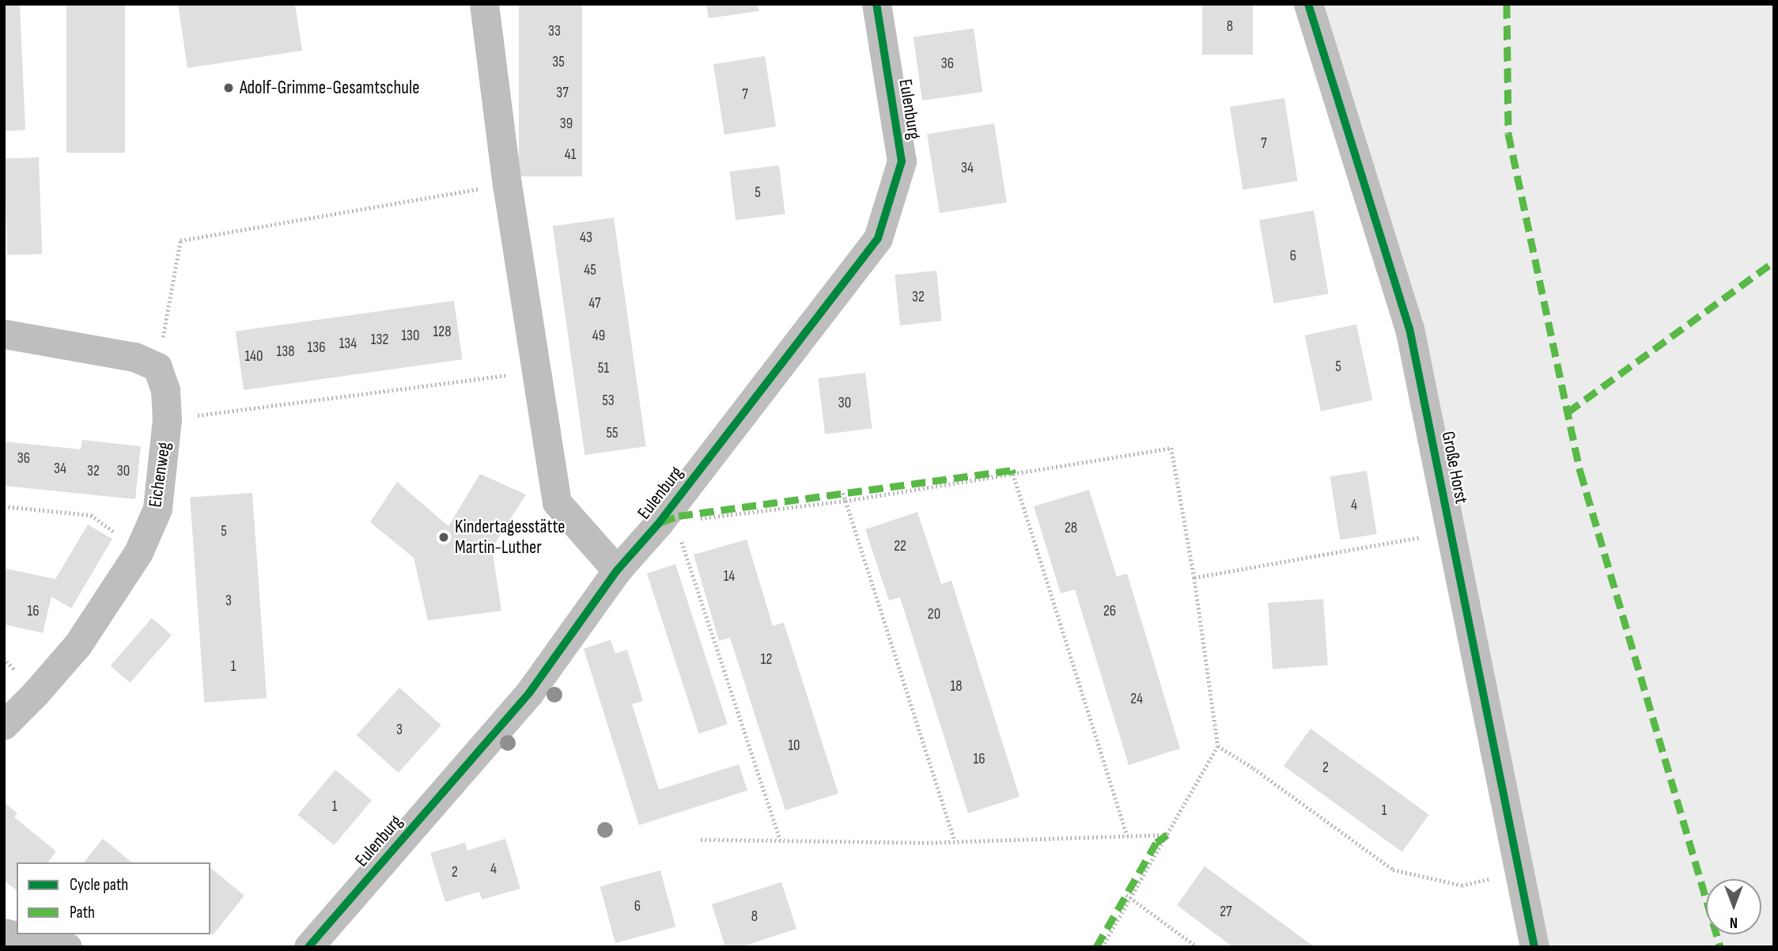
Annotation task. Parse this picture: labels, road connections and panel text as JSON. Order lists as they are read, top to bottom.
{
  "streets": {
    "street": ["Eulenburg", "Große Horst", "Eichenweg"]
  },
  "places": ["Adolf-Grimme-Gesamtschule", "Kindertagesstätte Martin-Luther"],
  "house_numbers": [
    "8",
    "33",
    "35",
    "36",
    "37",
    "7",
    "39",
    "7",
    "41",
    "34",
    "5",
    "43",
    "6",
    "45",
    "32",
    "47",
    "128",
    "130",
    "49",
    "132",
    "134",
    "136",
    "138",
    "140",
    "5",
    "51",
    "53",
    "30",
    "55",
    "36",
    "34",
    "32",
    "30",
    "4",
    "28",
    "5",
    "22",
    "14",
    "3",
    "16",
    "26",
    "20",
    "12",
    "1",
    "18",
    "24",
    "3",
    "10",
    "16",
    "2",
    "1",
    "1",
    "4",
    "2",
    "6",
    "27",
    "8"
  ],
  "legend": ["Cycle path", "Path"],
  "north": "bottom"
}
